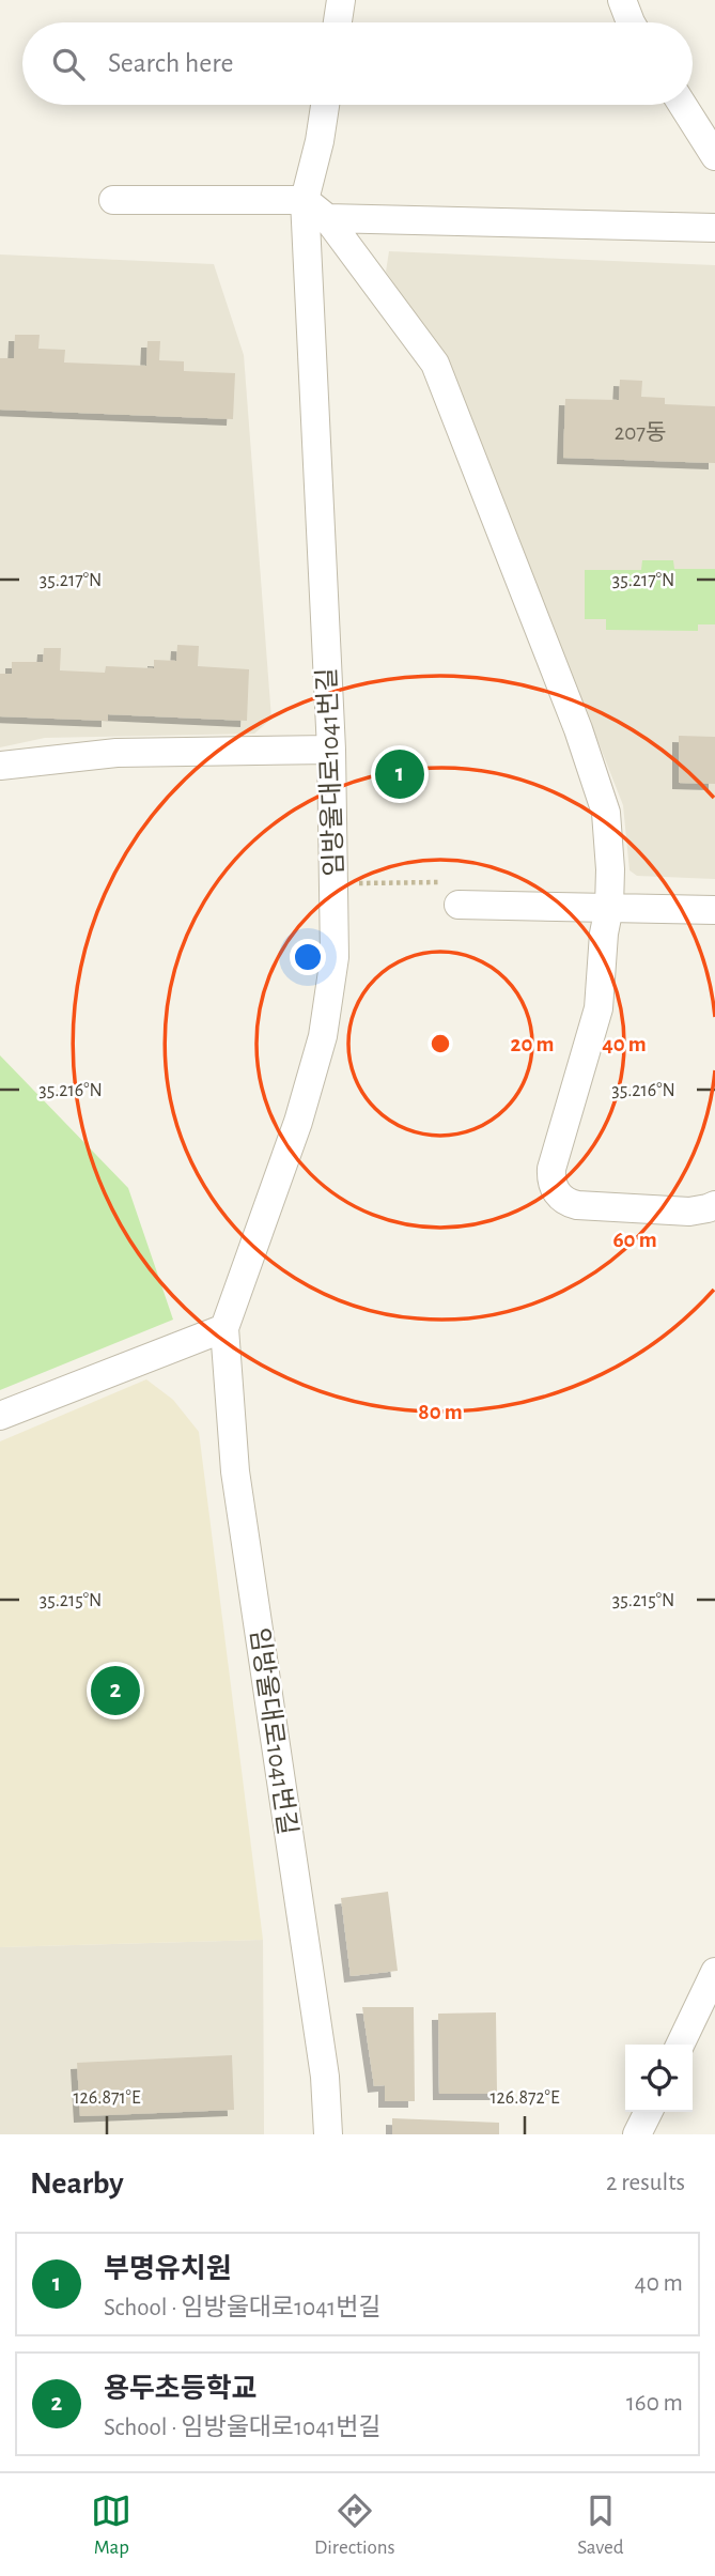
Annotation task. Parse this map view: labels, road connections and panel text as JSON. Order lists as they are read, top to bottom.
{
  "streets": {
    "street": ["임방울대로1041번길"]
  },
  "house_numbers": ["207동"],
  "page": {
    "search": "Search here",
    "pins": ["1", "2"],
    "heading": ["Nearby", "2 results"],
    "list": [
      {
        "mark": "1",
        "name": "부명유치원",
        "note": "School · 임방울대로1041번길",
        "value": "40 m"
      },
      {
        "mark": "2",
        "name": "용두초등학교",
        "note": "School · 임방울대로1041번길",
        "value": "160 m"
      }
    ],
    "nav": ["Map", "Directions", "Saved"]
  },
  "coordinates": [
    "35.217°N",
    "35.216°N",
    "35.215°N",
    "126.871°E",
    "126.872°E"
  ],
  "rings": [
    "20 m",
    "40 m",
    "60 m",
    "80 m"
  ]
}
